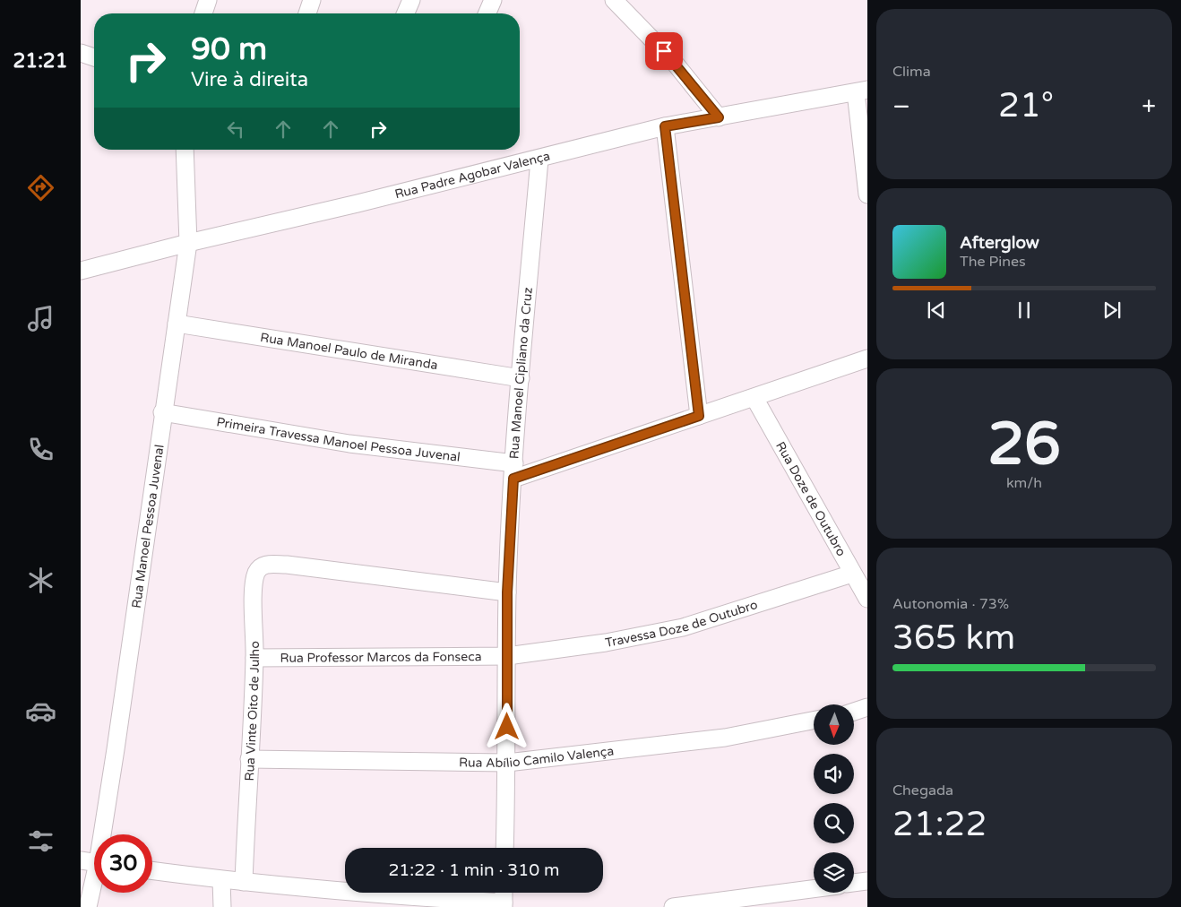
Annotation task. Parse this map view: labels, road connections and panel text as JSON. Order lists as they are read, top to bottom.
{
  "streets": {
    "street": [
      "Rua Padre Agobar Valença",
      "Rua Manoel Paulo de Miranda",
      "Rua Manoel Cipliano da Cruz",
      "Primeira Travessa Manoel Pessoa Juvenal",
      "Rua Doze de Outubro",
      "Rua Manoel Pessoa Juvenal",
      "Travessa Doze de Outubro",
      "Rua Professor Marcos da Fonseca",
      "Rua Vinte Oito de Julho",
      "Rua Abílio Camilo Valença"
    ]
  },
  "crossings": [
    ["Rua Padre Agobar Valença", "Rua Manoel Cipliano da Cruz"],
    ["Rua Padre Agobar Valença", "Rua Manoel Pessoa Juvenal"],
    ["Rua Manoel Paulo de Miranda", "Rua Manoel Cipliano da Cruz"],
    ["Rua Manoel Paulo de Miranda", "Rua Manoel Pessoa Juvenal"],
    ["Rua Manoel Cipliano da Cruz", "Primeira Travessa Manoel Pessoa Juvenal"],
    ["Rua Manoel Cipliano da Cruz", "Travessa Doze de Outubro"],
    ["Rua Manoel Cipliano da Cruz", "Rua Professor Marcos da Fonseca"],
    ["Rua Manoel Cipliano da Cruz", "Rua Vinte Oito de Julho"],
    ["Rua Manoel Cipliano da Cruz", "Rua Abílio Camilo Valença"],
    ["Primeira Travessa Manoel Pessoa Juvenal", "Rua Manoel Pessoa Juvenal"],
    ["Rua Doze de Outubro", "Travessa Doze de Outubro"],
    ["Travessa Doze de Outubro", "Rua Professor Marcos da Fonseca"],
    ["Rua Professor Marcos da Fonseca", "Rua Vinte Oito de Julho"],
    ["Rua Vinte Oito de Julho", "Rua Abílio Camilo Valença"]
  ],
  "north": "bottom",
  "page": {
    "tabs": "21:21",
    "tile": [
      "Clima",
      ["26", "km/h"],
      ["Autonomia · 73%", "365 km"],
      ["Chegada", "21:22"]
    ],
    "turn": ["90 m", "Vire à direita"],
    "heat": ["−", "21°", "+"],
    "song": ["Afterglow", "The Pines"],
    "limit": "30",
    "trip": "21:22 · 1 min · 310 m"
  }
}
